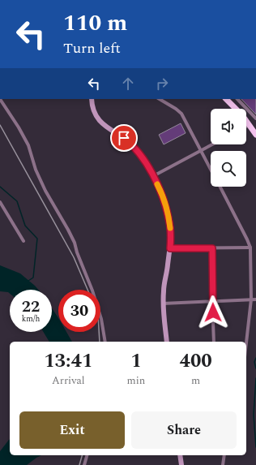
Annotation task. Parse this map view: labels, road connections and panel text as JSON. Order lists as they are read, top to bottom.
{
  "page": {
    "turn": ["110 m", "Turn left"],
    "speed": "22 km/h",
    "limit": "30",
    "eta": [
      "13:41",
      "Arrival",
      "1",
      "min",
      "400",
      "m"
    ],
    "buttons": ["Exit", "Share"]
  }
}
